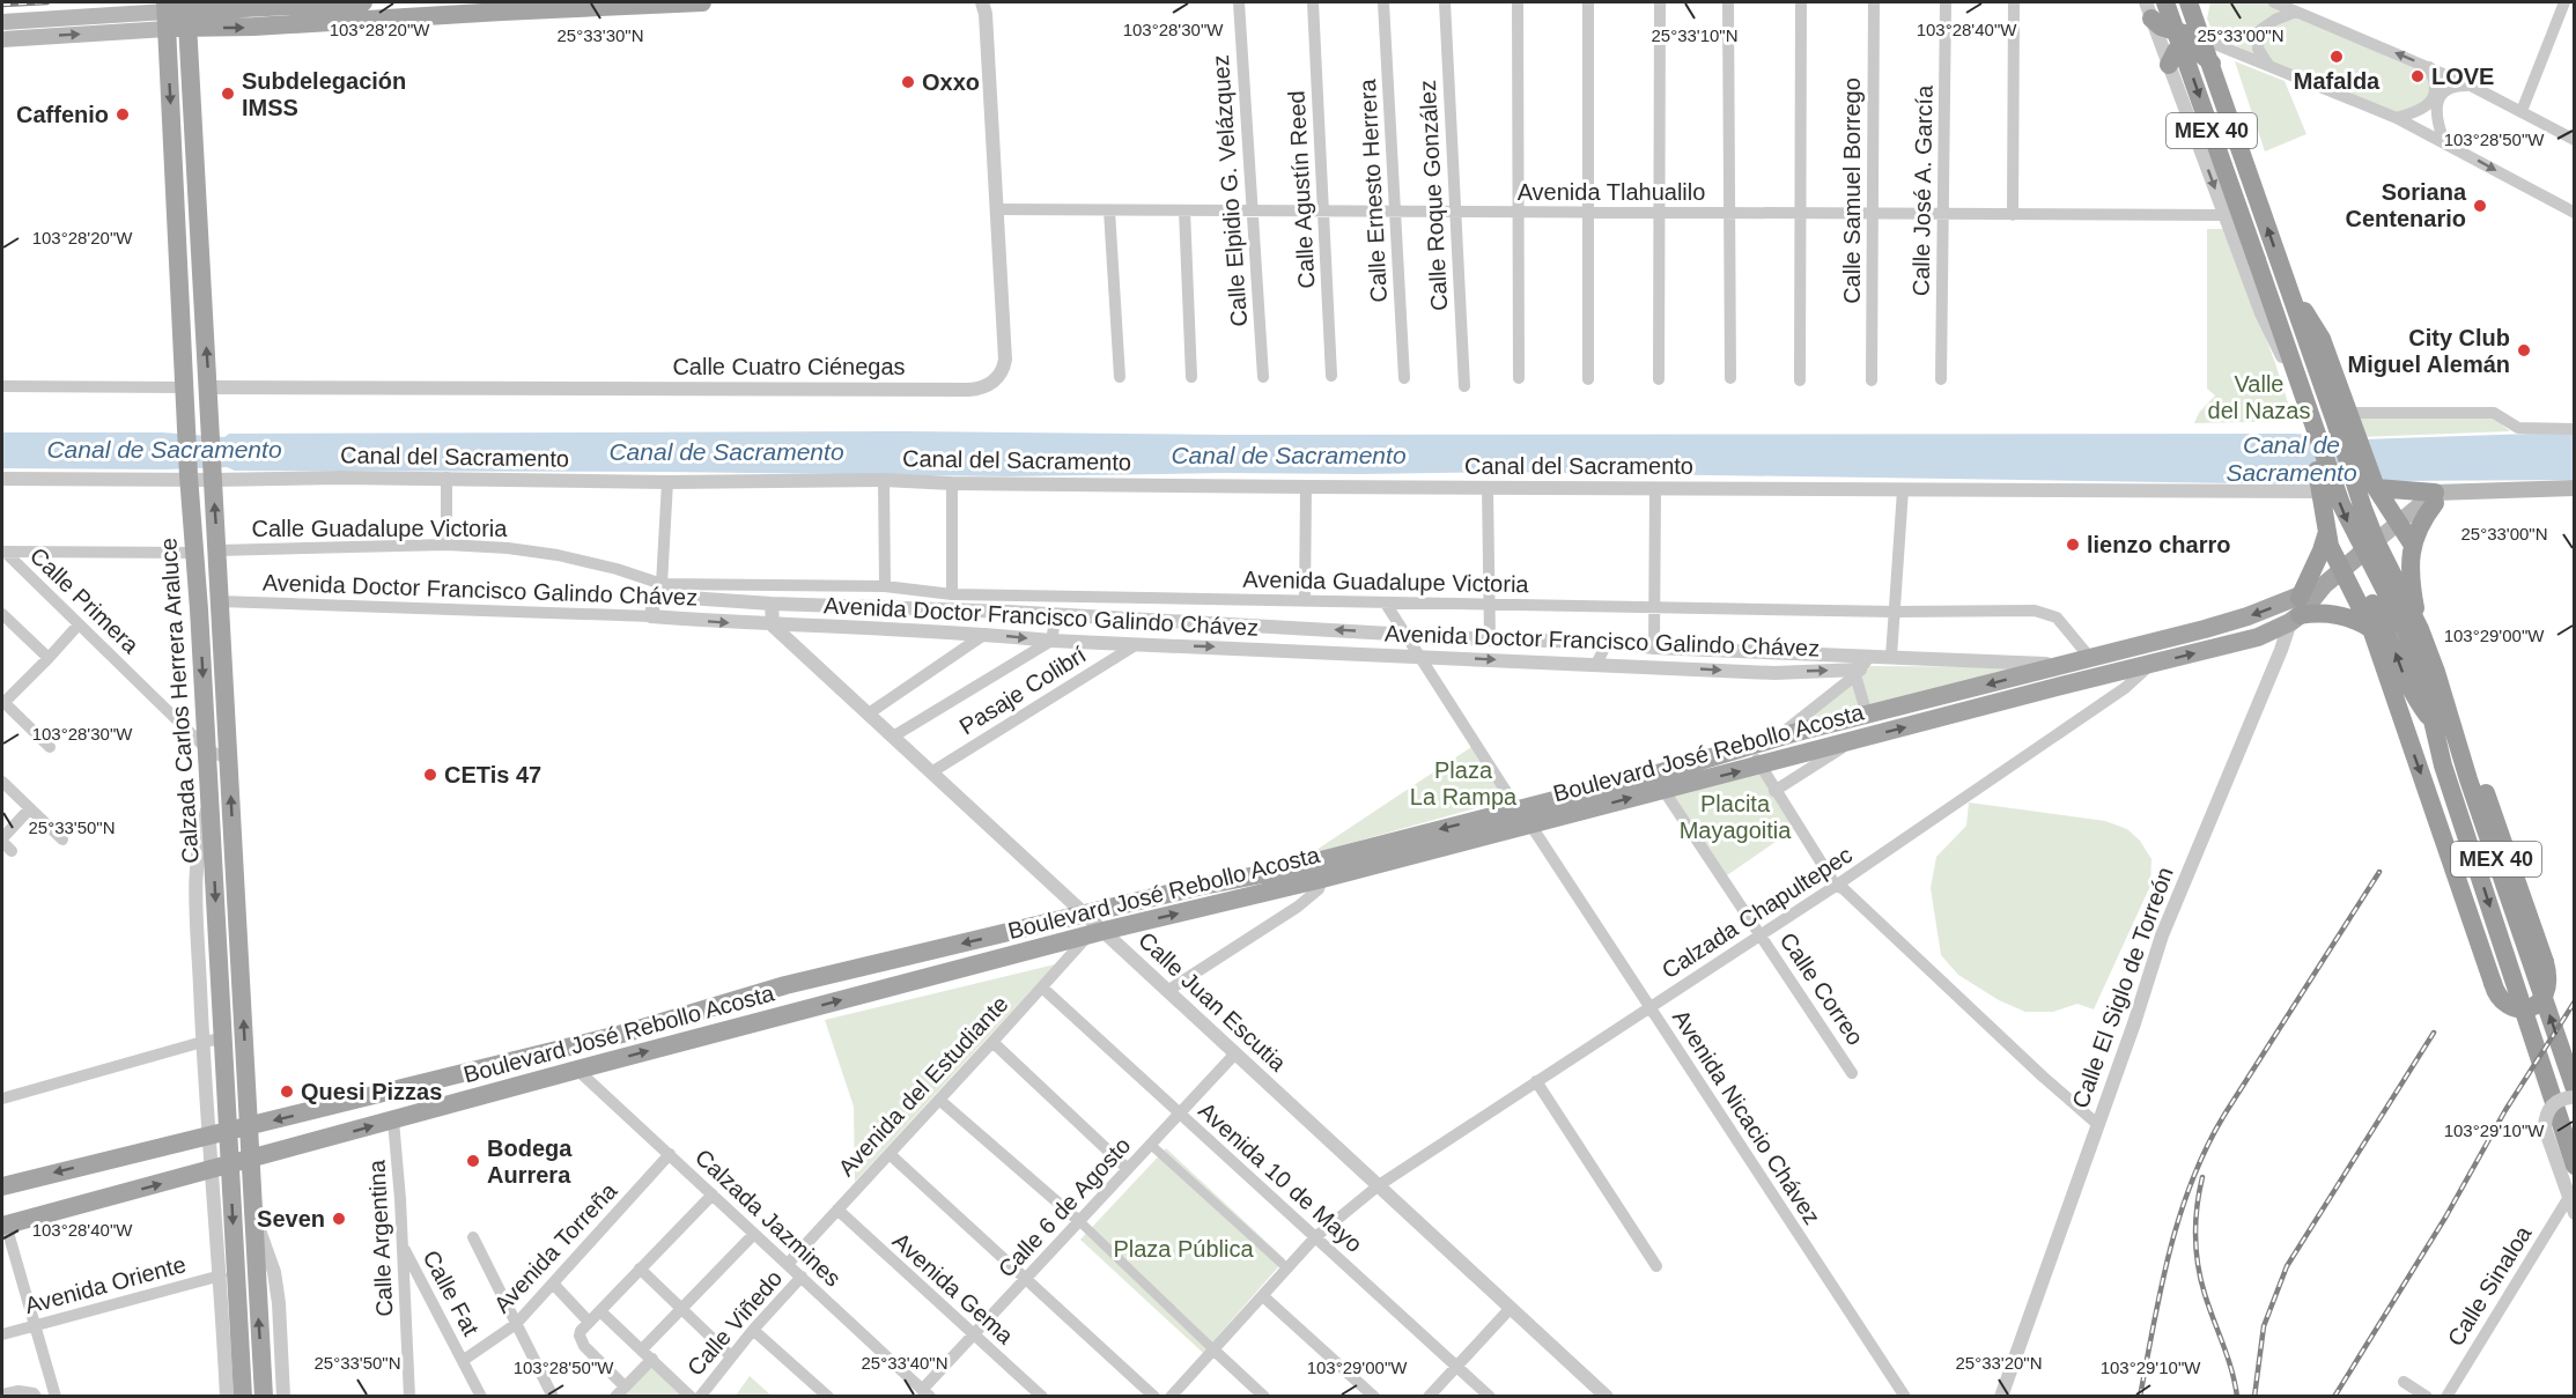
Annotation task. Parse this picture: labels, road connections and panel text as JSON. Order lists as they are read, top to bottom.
{
  "streets": {
    "highway": ["MEX 40"],
    "main road": ["Calzada Carlos Herrera Araluce", "Boulevard José Rebollo Acosta"],
    "street": [
      "Calle Agustín Reed",
      "Calle Elpidio G. Velázquez",
      "Calle Ernesto Herrera",
      "Calle Samuel Borrego",
      "Calle José A. García",
      "Avenida Tlahualilo",
      "Calle Roque González",
      "Calle Cuatro Ciénegas",
      "Canal del Sacramento",
      "Calle Guadalupe Victoria",
      "Avenida Guadalupe Victoria",
      "Avenida Doctor Francisco Galindo Chávez",
      "Calle Primera",
      "Pasaje Colibrí",
      "Calzada Chapultepec",
      "Calle El Siglo de Torreón",
      "Calle Correo",
      "Calle Juan Escutia",
      "Avenida del Estudiante",
      "Avenida Nicacio Chávez",
      "Avenida 10 de Mayo",
      "Calle 6 de Agosto",
      "Calzada Jazmines",
      "Calle Argentina",
      "Avenida Torreña",
      "Avenida Oriente",
      "Calle Sinaloa",
      "Avenida Gema",
      "Calle Fat",
      "Calle Viñedo"
    ]
  },
  "crossings": [
    ["MEX 40", "Canal del Sacramento"],
    ["MEX 40", "Boulevard José Rebollo Acosta"],
    ["Calle Agustín Reed", "Avenida Tlahualilo"],
    ["Calle Elpidio G. Velázquez", "Avenida Tlahualilo"],
    ["Calle Ernesto Herrera", "Avenida Tlahualilo"],
    ["Calle Samuel Borrego", "Avenida Tlahualilo"],
    ["Calle José A. García", "Avenida Tlahualilo"],
    ["Avenida Tlahualilo", "Calle Roque González"],
    ["Avenida Tlahualilo", "Calle Cuatro Ciénegas"],
    ["Calle Cuatro Ciénegas", "Calzada Carlos Herrera Araluce"],
    ["Canal del Sacramento", "Calzada Carlos Herrera Araluce"],
    ["Calle Guadalupe Victoria", "Avenida Guadalupe Victoria"],
    ["Calle Guadalupe Victoria", "Avenida Doctor Francisco Galindo Chávez"],
    ["Calle Guadalupe Victoria", "Calzada Carlos Herrera Araluce"],
    ["Avenida Guadalupe Victoria", "Avenida Doctor Francisco Galindo Chávez"],
    ["Avenida Guadalupe Victoria", "Boulevard José Rebollo Acosta"],
    ["Avenida Doctor Francisco Galindo Chávez", "Pasaje Colibrí"],
    ["Avenida Doctor Francisco Galindo Chávez", "Calzada Carlos Herrera Araluce"],
    ["Avenida Doctor Francisco Galindo Chávez", "Boulevard José Rebollo Acosta"],
    ["Avenida Doctor Francisco Galindo Chávez", "Calle Juan Escutia"],
    ["Calle Primera", "Calzada Carlos Herrera Araluce"],
    ["Pasaje Colibrí", "Calle Juan Escutia"],
    ["Calzada Carlos Herrera Araluce", "Boulevard José Rebollo Acosta"],
    ["Boulevard José Rebollo Acosta", "Calzada Chapultepec"],
    ["Boulevard José Rebollo Acosta", "Calle El Siglo de Torreón"],
    ["Boulevard José Rebollo Acosta", "Calle Correo"],
    ["Boulevard José Rebollo Acosta", "Calle Juan Escutia"],
    ["Boulevard José Rebollo Acosta", "Avenida del Estudiante"],
    ["Boulevard José Rebollo Acosta", "Avenida Nicacio Chávez"],
    ["Boulevard José Rebollo Acosta", "Calzada Jazmines"],
    ["Boulevard José Rebollo Acosta", "Calle Argentina"],
    ["Calzada Chapultepec", "Calle Correo"],
    ["Calzada Chapultepec", "Calle Juan Escutia"],
    ["Calzada Chapultepec", "Avenida Nicacio Chávez"],
    ["Calzada Chapultepec", "Avenida 10 de Mayo"],
    ["Calle Juan Escutia", "Avenida del Estudiante"],
    ["Calle Juan Escutia", "Calle 6 de Agosto"],
    ["Avenida del Estudiante", "Avenida 10 de Mayo"],
    ["Avenida del Estudiante", "Calzada Jazmines"],
    ["Avenida del Estudiante", "Avenida Gema"],
    ["Avenida 10 de Mayo", "Calle 6 de Agosto"],
    ["Calle 6 de Agosto", "Calzada Jazmines"],
    ["Calle 6 de Agosto", "Avenida Gema"],
    ["Calzada Jazmines", "Avenida Torreña"],
    ["Calzada Jazmines", "Calle Viñedo"],
    ["Calle Argentina", "Calle Fat"],
    ["Avenida Torreña", "Calle Fat"]
  ],
  "water": ["Canal de Sacramento"],
  "parks": [
    "Valle del Nazas",
    "Plaza La Rampa",
    "Placita Mayagoitia",
    "Plaza Pública"
  ],
  "places": [
    "Mafalda",
    "LOVE",
    "Oxxo",
    "Subdelegación IMSS",
    "Caffenio",
    "Soriana Centenario",
    "City Club Miguel Alemán",
    "lienzo charro",
    "CETis 47",
    "Quesi Pizzas",
    "Bodega Aurrera",
    "Seven"
  ],
  "coordinates": [
    "103°28'20\"W",
    "103°28'30\"W",
    "103°28'40\"W",
    "25°33'30\"N",
    "25°33'10\"N",
    "25°33'00\"N",
    "103°28'50\"W",
    "103°29'00\"W",
    "25°33'50\"N",
    "103°29'10\"W",
    "25°33'40\"N",
    "25°33'20\"N"
  ]
}
